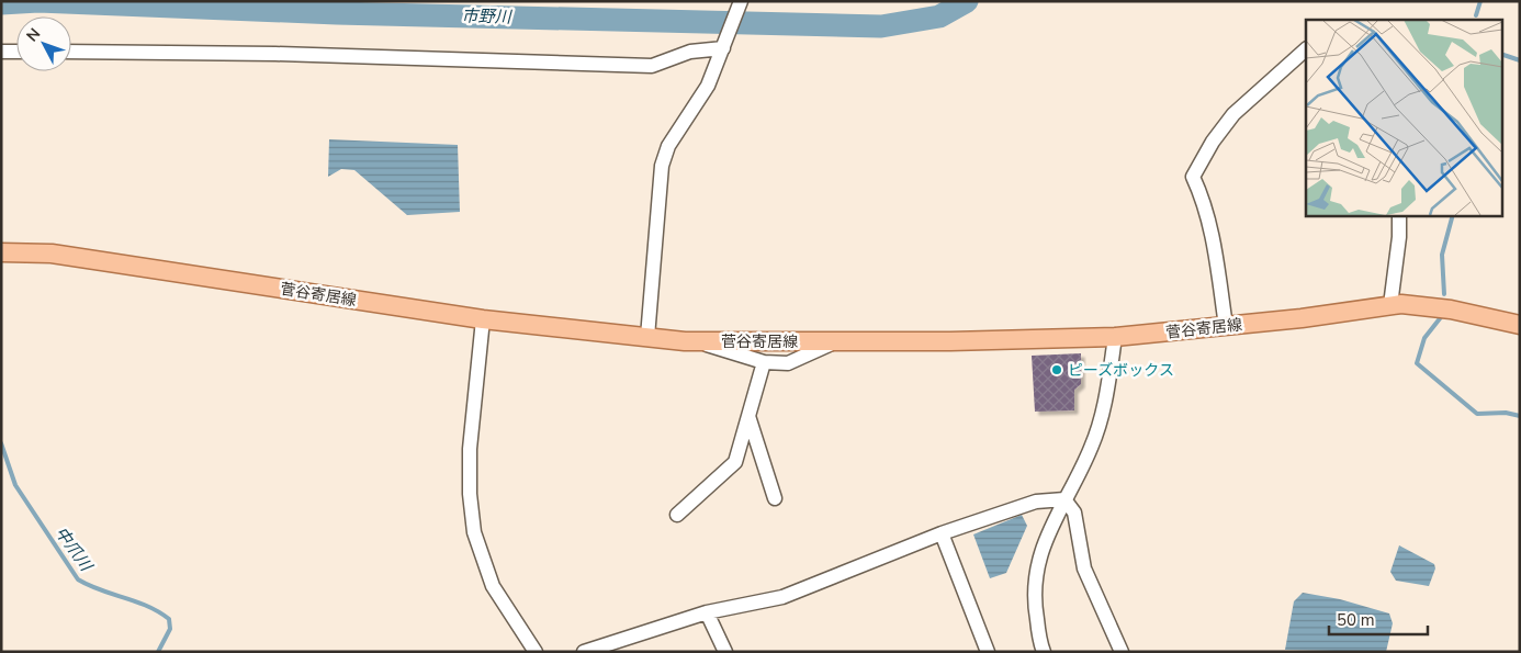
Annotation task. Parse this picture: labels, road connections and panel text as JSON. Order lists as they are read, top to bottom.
{
  "streets": {
    "main road": ["菅谷寄居線"]
  },
  "water": ["市野川", "中爪川"],
  "places": ["ピーズボックス"],
  "scale_bar": "50 m",
  "north": "top left"
}
